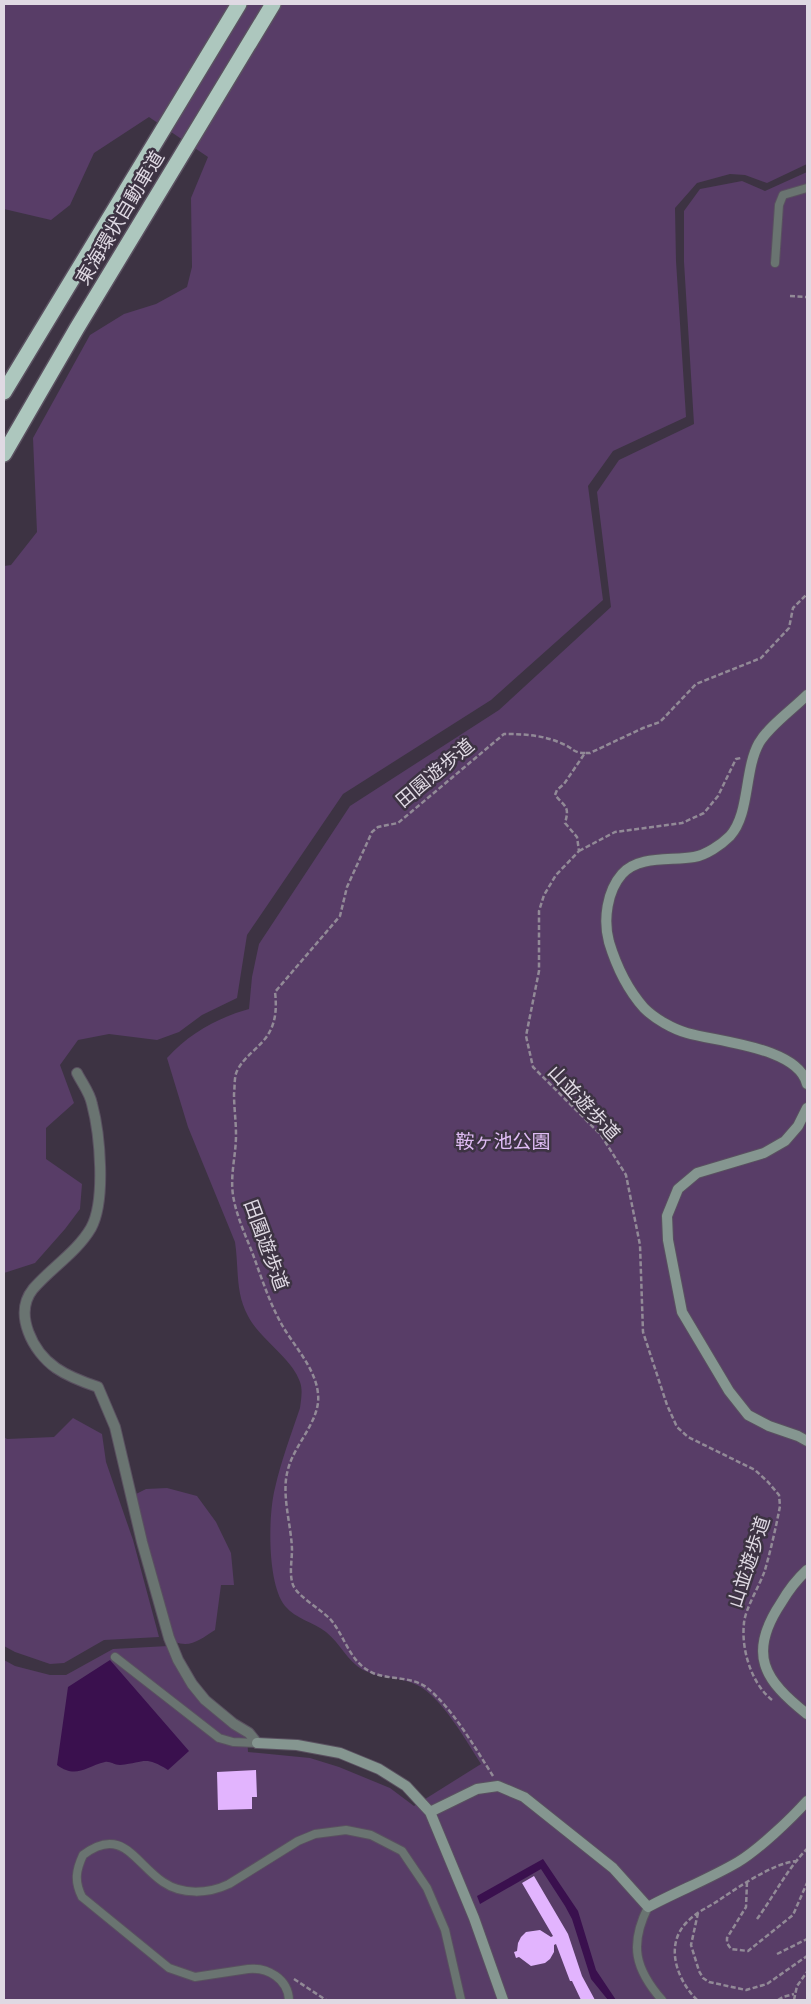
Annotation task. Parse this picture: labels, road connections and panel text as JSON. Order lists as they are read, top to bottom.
{
  "streets": {
    "highway": ["東海環状自動車道"],
    "path": ["田園遊歩道", "山並遊歩道"]
  },
  "parks": ["鞍ヶ池公園"]
}
